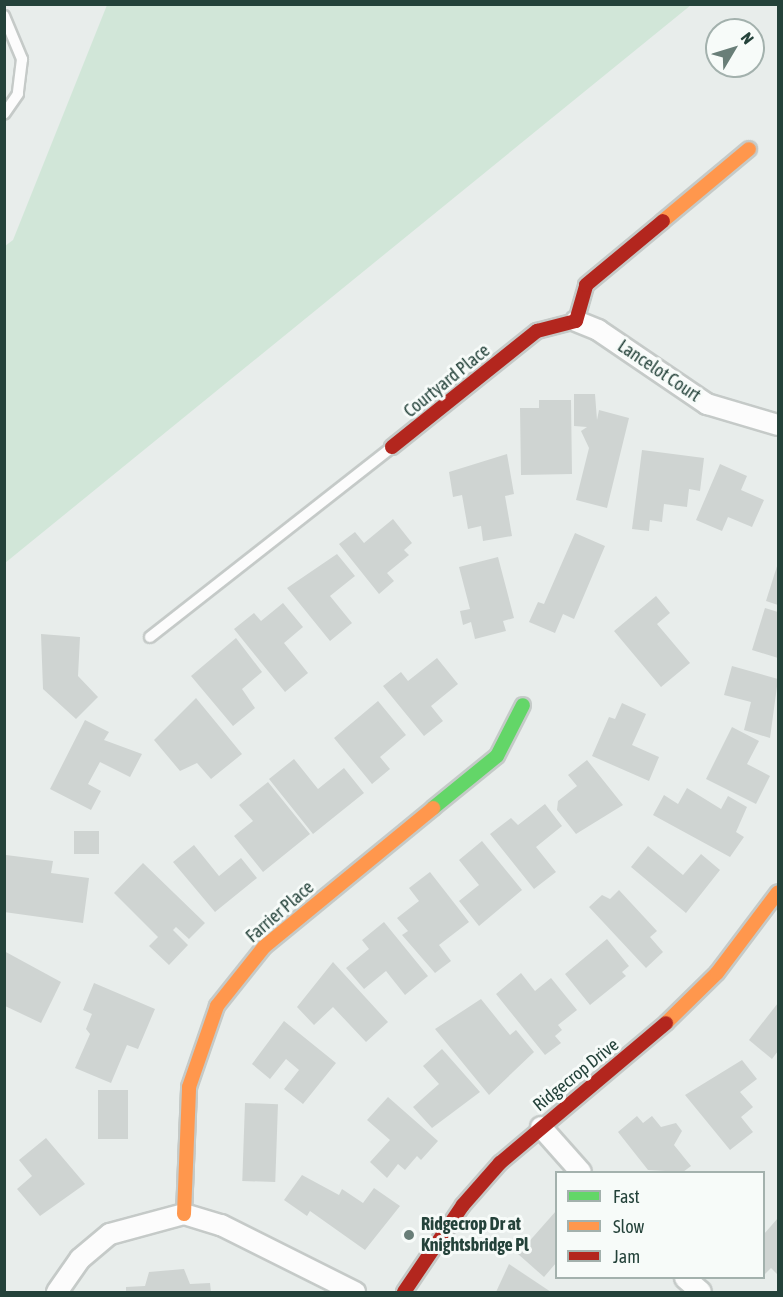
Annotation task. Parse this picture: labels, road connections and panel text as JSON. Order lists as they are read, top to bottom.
{
  "streets": {
    "street": [
      "Lancelot Court",
      "Courtyard Place",
      "Farrier Place",
      "Ridgecrop Drive"
    ]
  },
  "crossings": [
    ["Lancelot Court", "Courtyard Place"]
  ],
  "places": ["Ridgecrop Dr at Knightsbridge Pl"],
  "legend": ["Fast", "Slow", "Jam"],
  "north": "top right"
}
